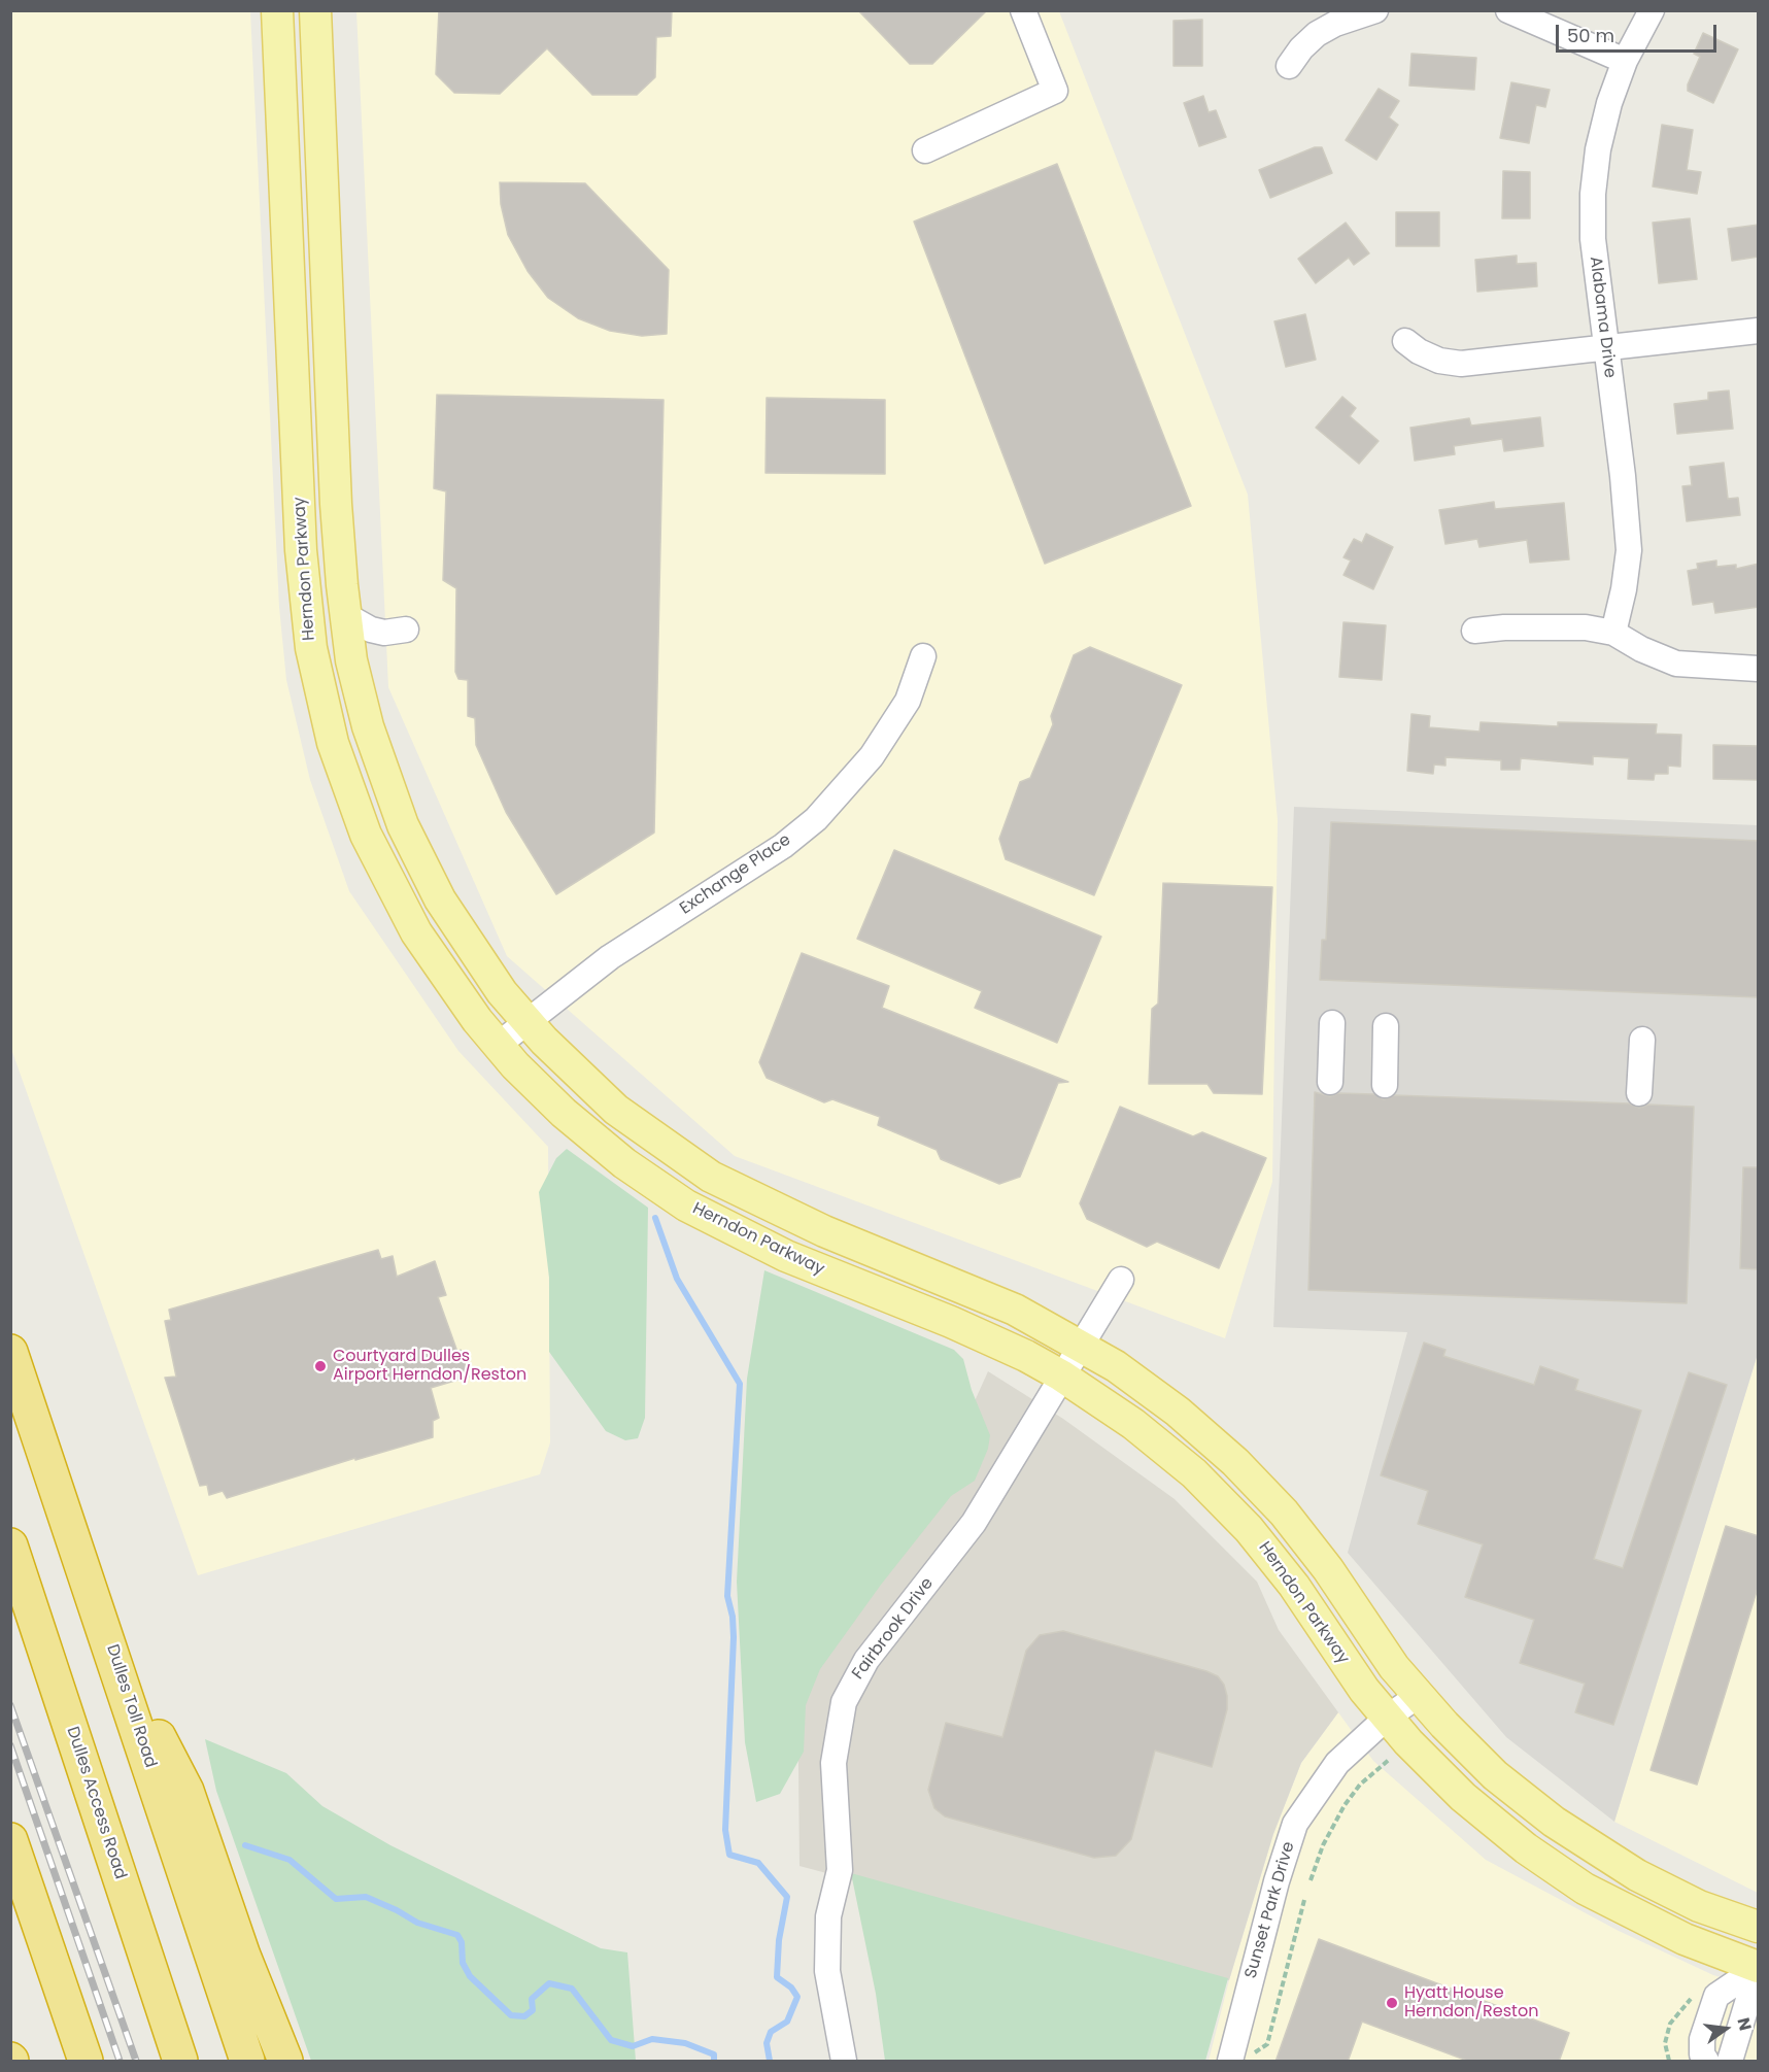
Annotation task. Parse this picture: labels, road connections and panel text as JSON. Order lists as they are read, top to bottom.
{
  "streets": {
    "highway": ["Dulles Toll Road", "Dulles Access Road"],
    "main road": ["Herndon Parkway"],
    "street": [
      "Alabama Drive",
      "Exchange Place",
      "Fairbrook Drive",
      "Sunset Park Drive"
    ]
  },
  "crossings": [
    ["Herndon Parkway", "Exchange Place"],
    ["Herndon Parkway", "Fairbrook Drive"],
    ["Herndon Parkway", "Sunset Park Drive"]
  ],
  "places": ["Courtyard Dulles Airport Herndon/Reston", "Hyatt House Herndon/Reston"],
  "scale_bar": "50 m",
  "north": "right"
}
